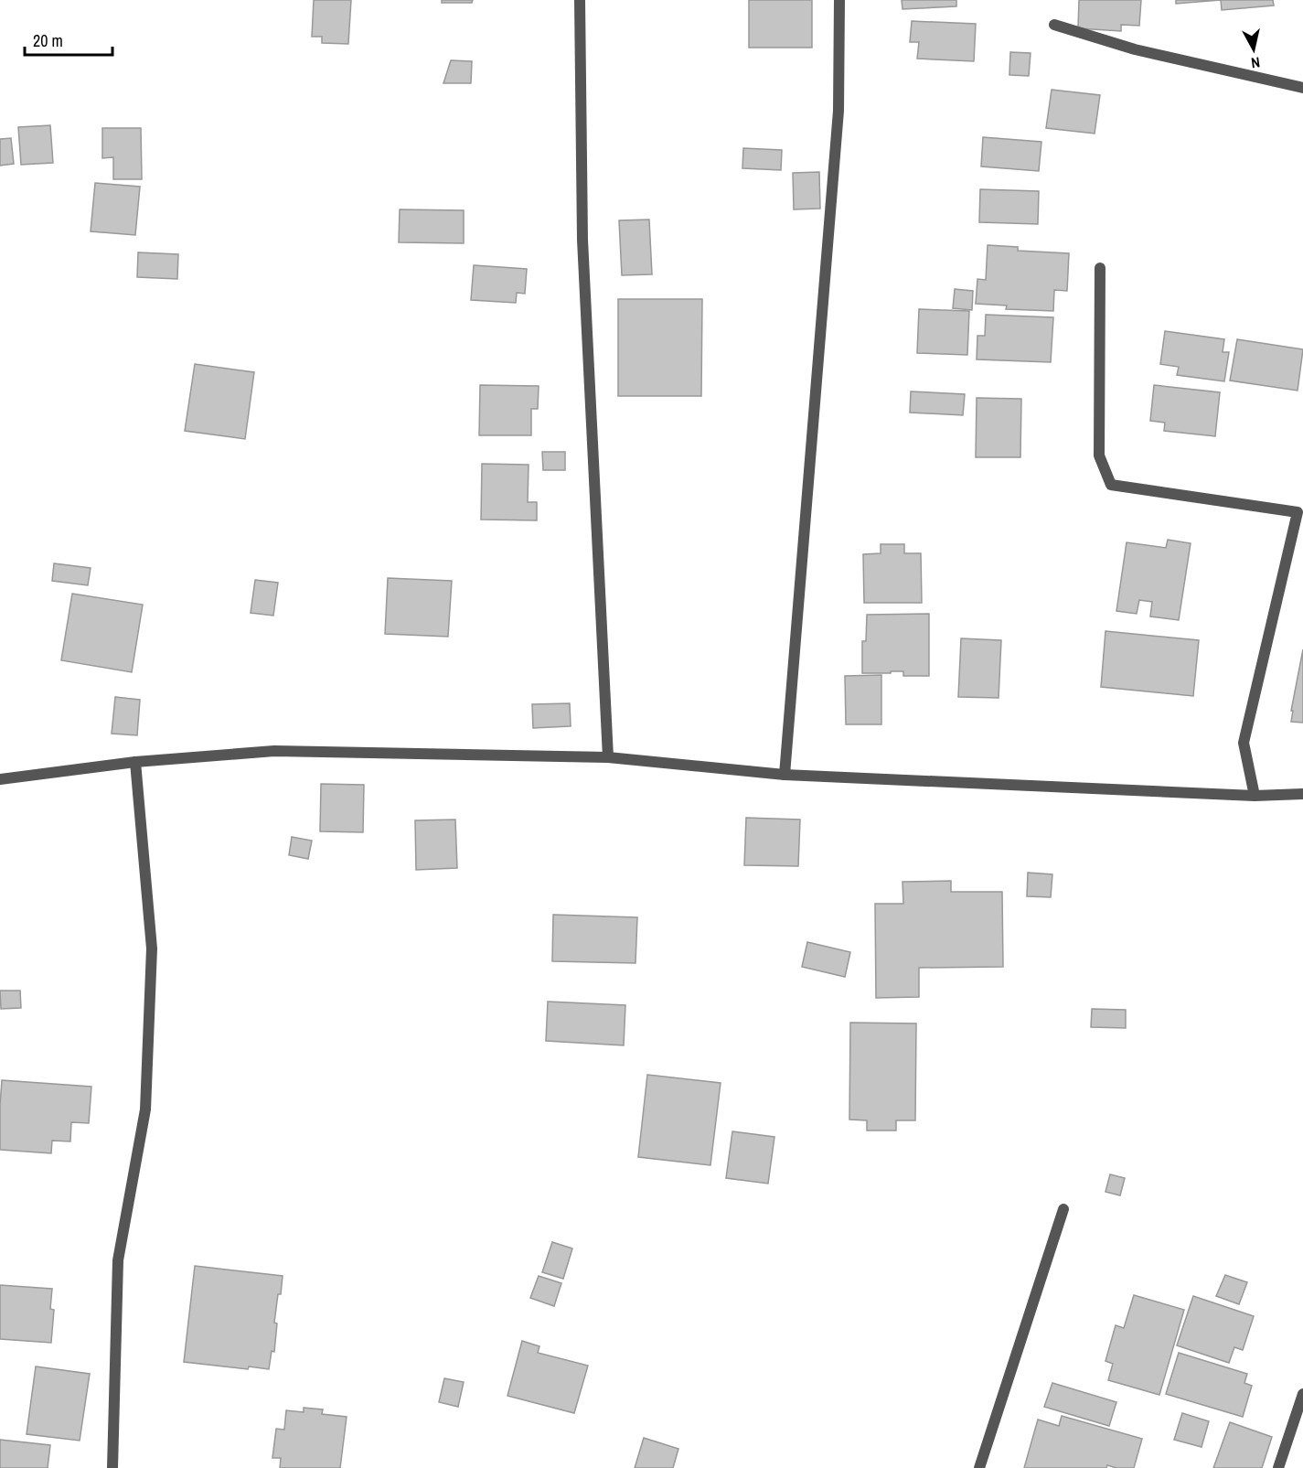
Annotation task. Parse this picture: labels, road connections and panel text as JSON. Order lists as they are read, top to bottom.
{
  "scale_bar": "20 m",
  "north": "bottom"
}
